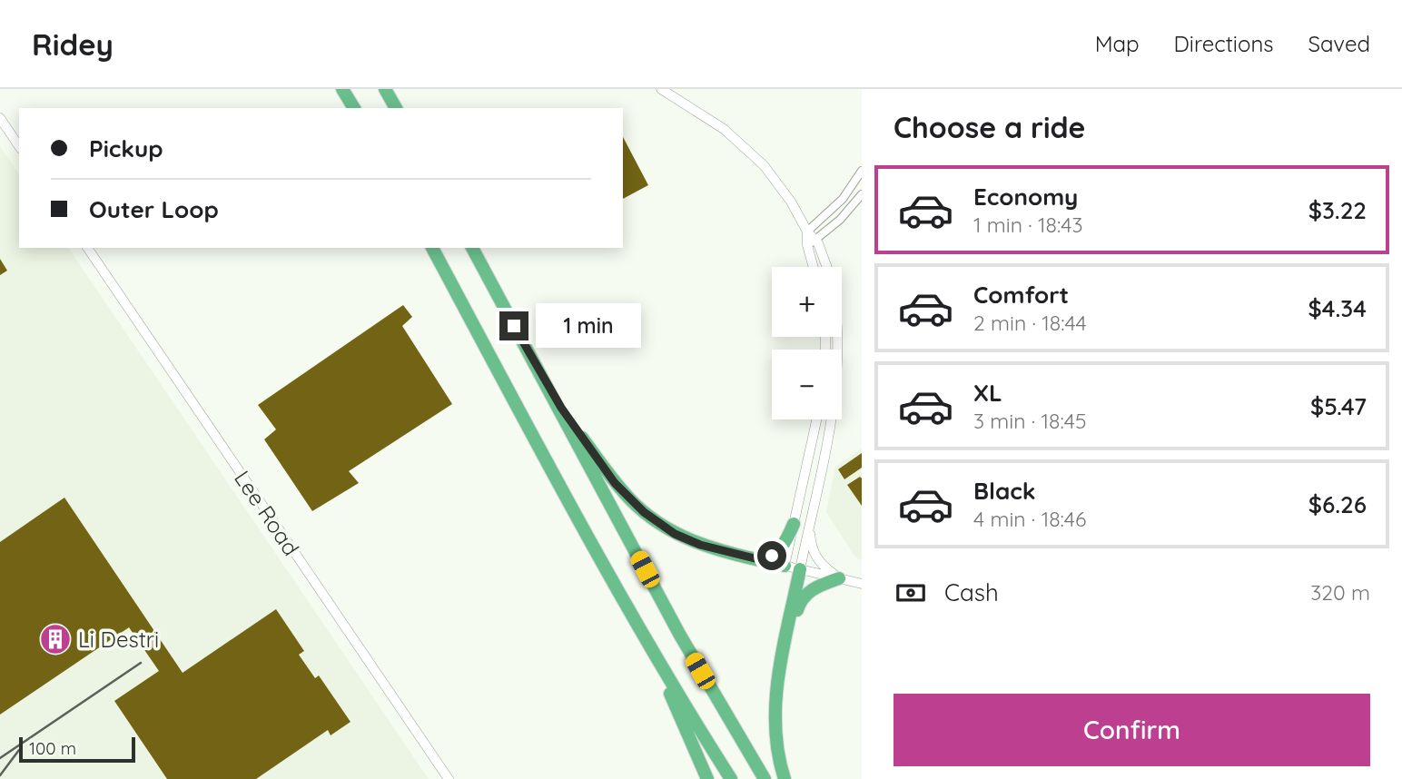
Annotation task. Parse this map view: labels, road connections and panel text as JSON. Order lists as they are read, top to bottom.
{
  "streets": {
    "street": ["Lee Road"]
  },
  "places": {
    "building": ["Li Destri"]
  },
  "scale_bar": "100 m",
  "page": {
    "header": "Ridey",
    "nav": ["Map", "Directions", "Saved"],
    "heading": "Choose a ride",
    "banner": ["Pickup", "Outer Loop"],
    "list": [
      {
        "name": "Economy",
        "note": "1 min · 18:43",
        "value": "$3.22"
      },
      {
        "name": "Comfort",
        "note": "2 min · 18:44",
        "value": "$4.34"
      },
      {
        "name": "XL",
        "note": "3 min · 18:45",
        "value": "$5.47"
      },
      {
        "name": "Black",
        "note": "4 min · 18:46",
        "value": "$6.26"
      }
    ],
    "map_buttons": ["+", "−"],
    "bubble": "1 min",
    "pay": ["Cash", "320 m"],
    "buttons": "Confirm",
    "scale": "100 m"
  }
}
